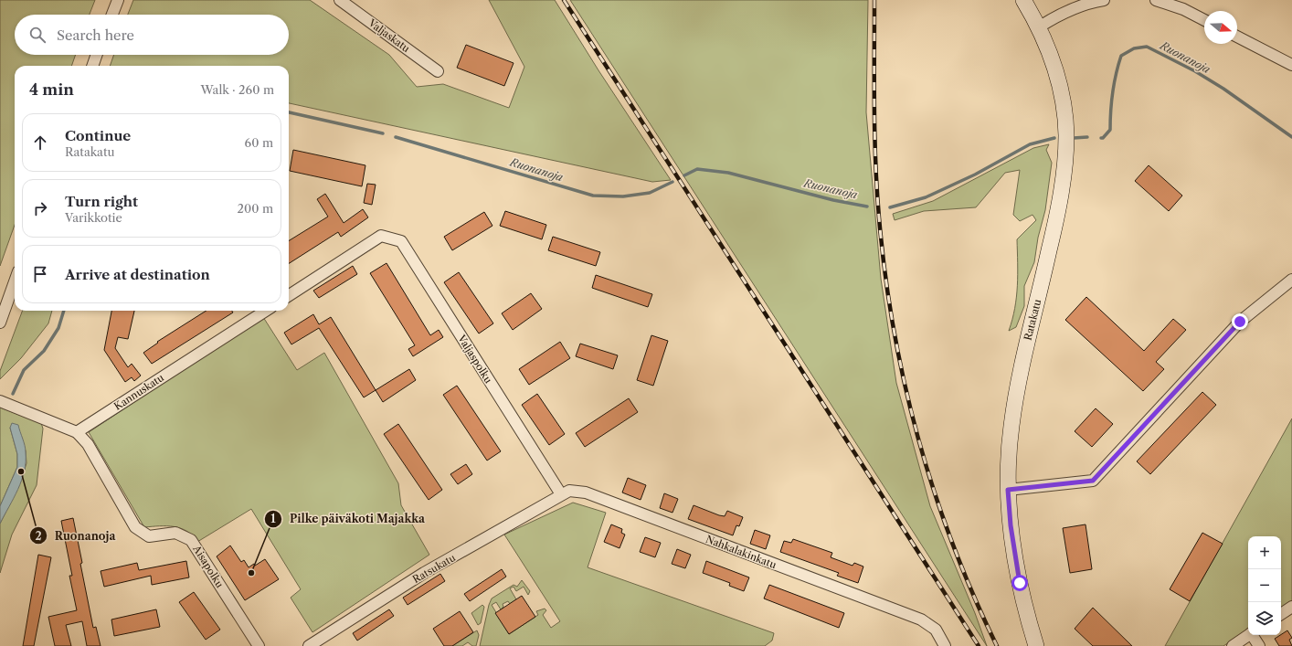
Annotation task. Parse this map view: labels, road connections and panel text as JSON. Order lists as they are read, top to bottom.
{
  "streets": {
    "main road": ["Ratakatu"],
    "street": [
      "Valjaskatu",
      "Valjaspolku",
      "Kannuskatu",
      "Nahkalakinkatu",
      "Aisapolku",
      "Ratsukatu"
    ]
  },
  "crossings": [
    ["Valjaspolku", "Nahkalakinkatu"],
    ["Valjaspolku", "Ratsukatu"],
    ["Kannuskatu", "Aisapolku"],
    ["Nahkalakinkatu", "Ratsukatu"]
  ],
  "water": ["Ruonanoja"],
  "places": ["Ruonanoja", "Pilke päiväkoti Majakka"],
  "north": "right",
  "page": {
    "search": "Search here",
    "heading": ["4 min", "Walk · 260 m"],
    "list": [
      ["Continue", "Ratakatu", "60 m"],
      ["Turn right", "Varikkotie", "200 m"],
      "Arrive at destination"
    ],
    "map_buttons": ["+", "−"]
  }
}
